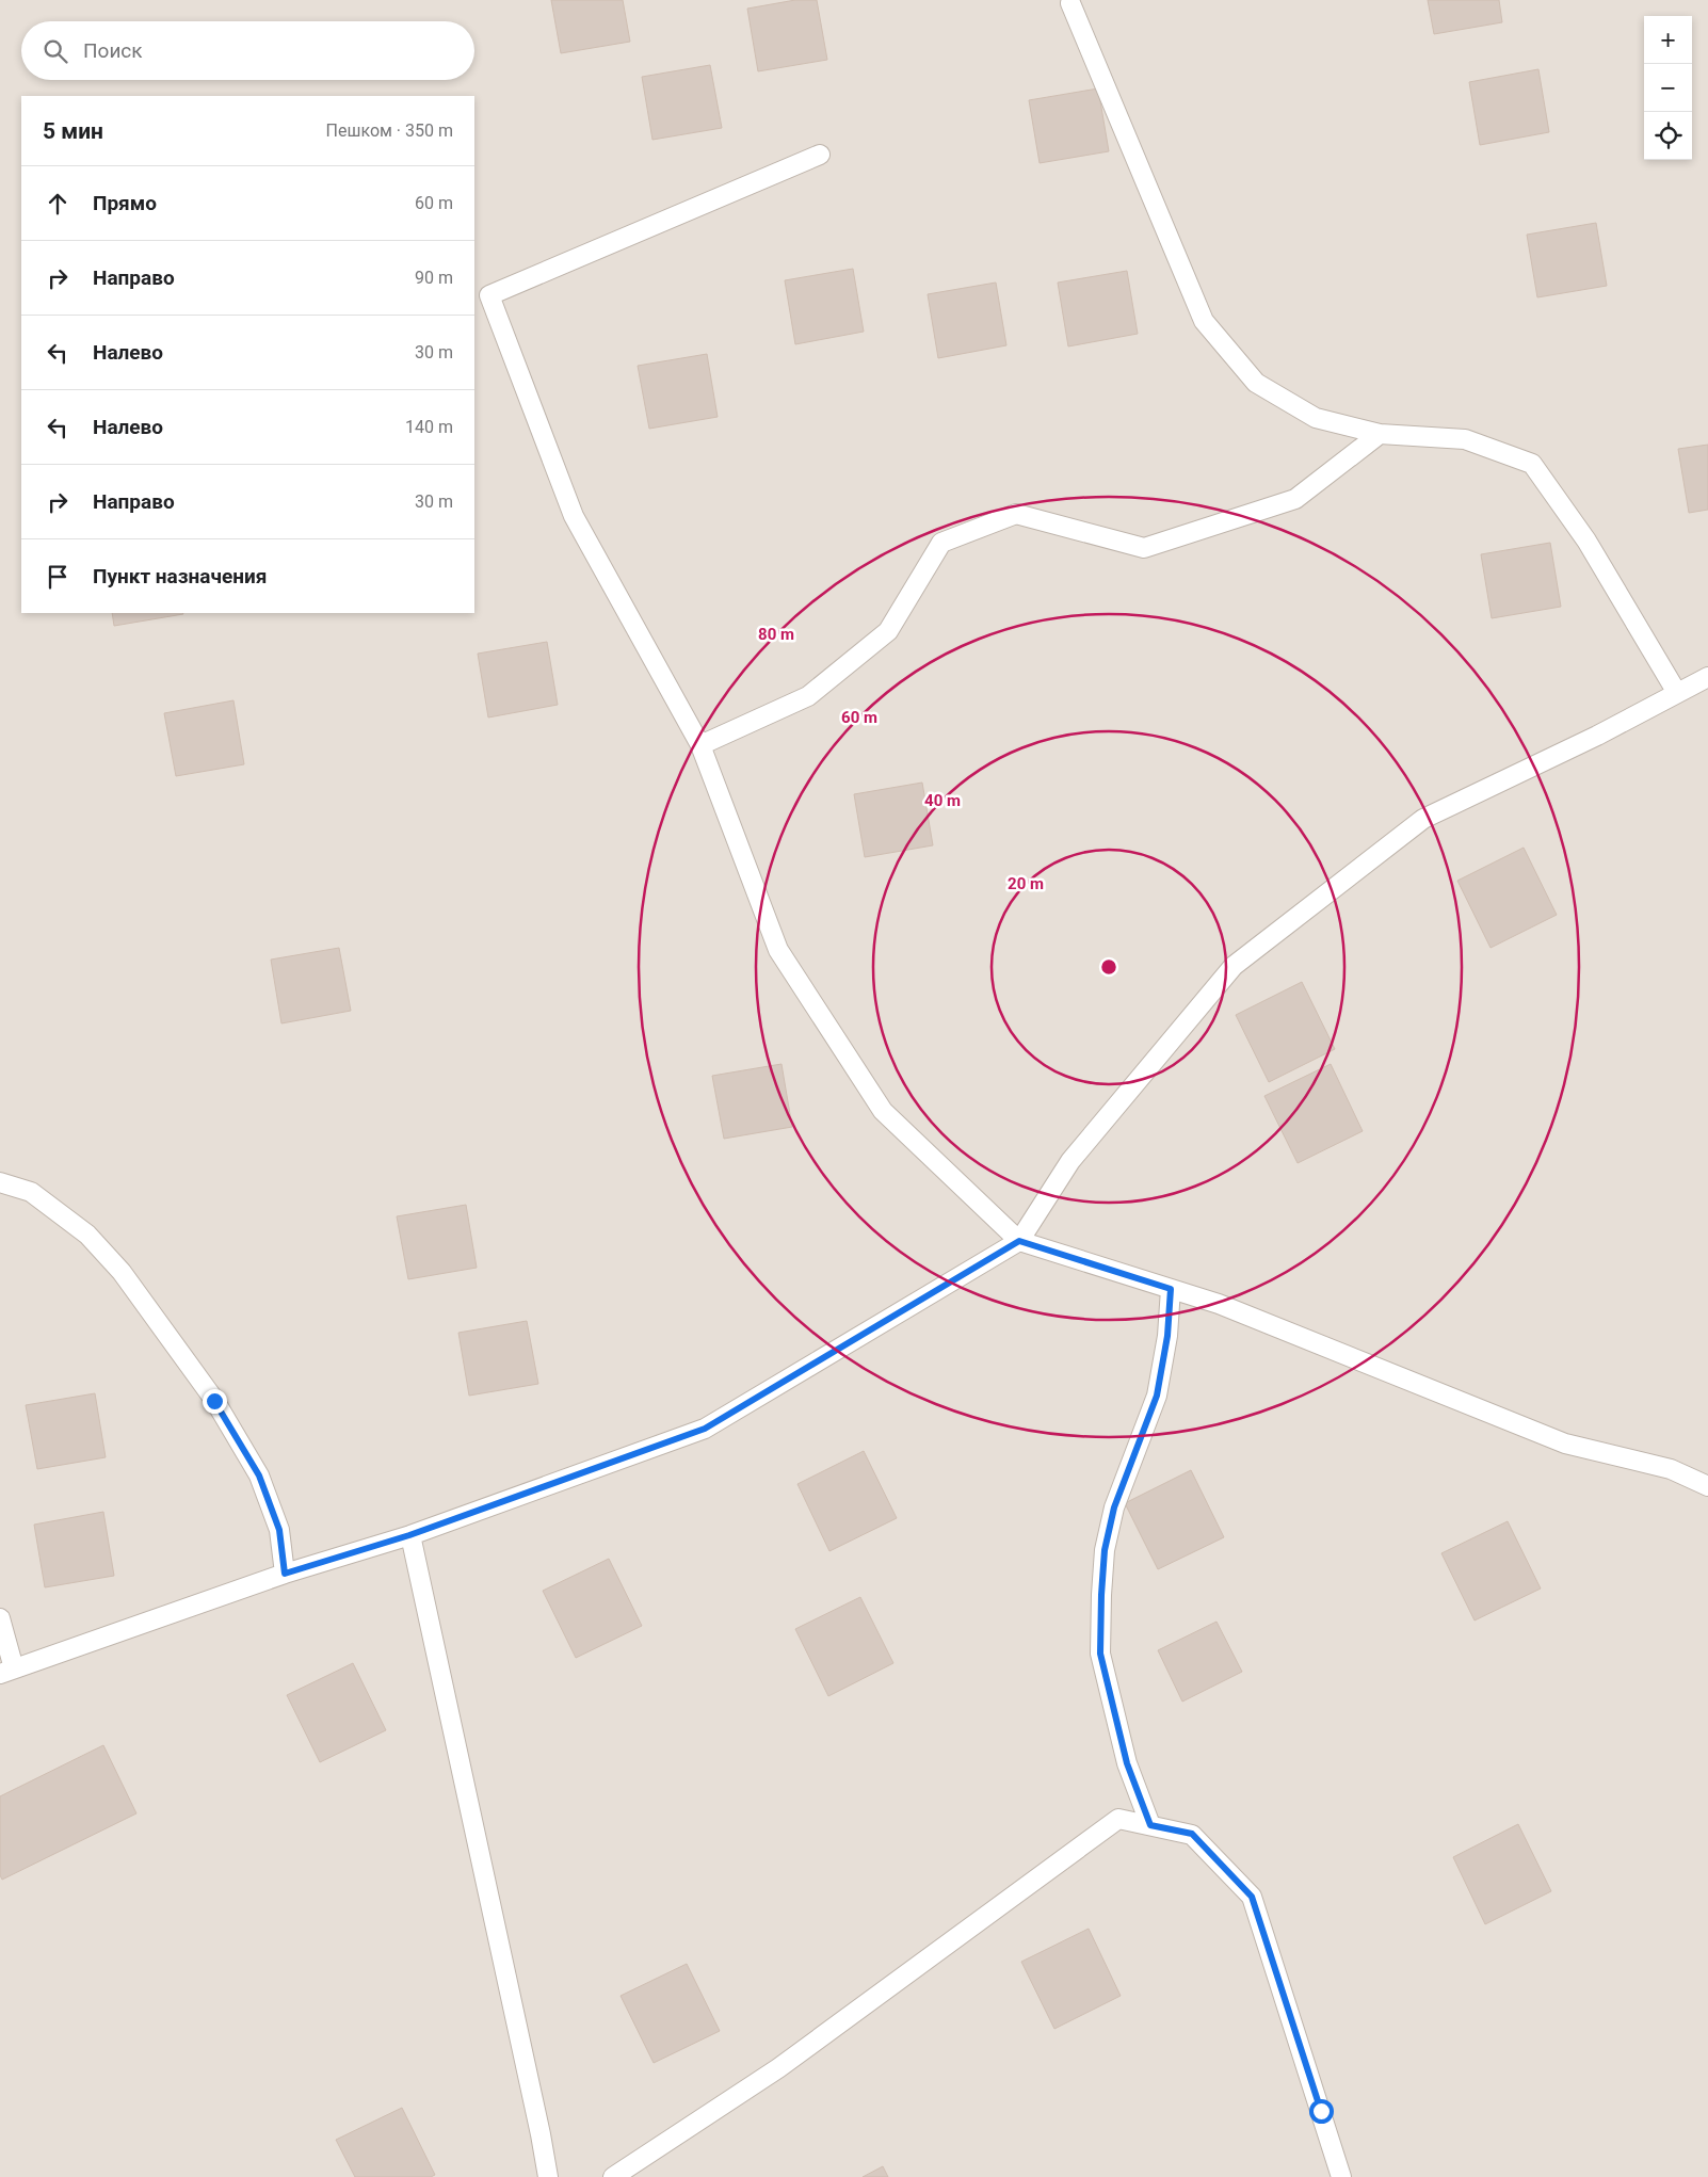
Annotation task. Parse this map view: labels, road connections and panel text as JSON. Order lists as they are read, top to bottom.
{
  "page": {
    "map_buttons": ["+", "−"],
    "search": "Поиск",
    "heading": ["5 мин", "Пешком · 350 m"],
    "list": [
      ["Прямо", "60 m"],
      ["Направо", "90 m"],
      ["Налево", "30 m"],
      ["Налево", "140 m"],
      ["Направо", "30 m"],
      "Пункт назначения"
    ]
  },
  "rings": [
    "80 m",
    "60 m",
    "40 m",
    "20 m"
  ]
}
